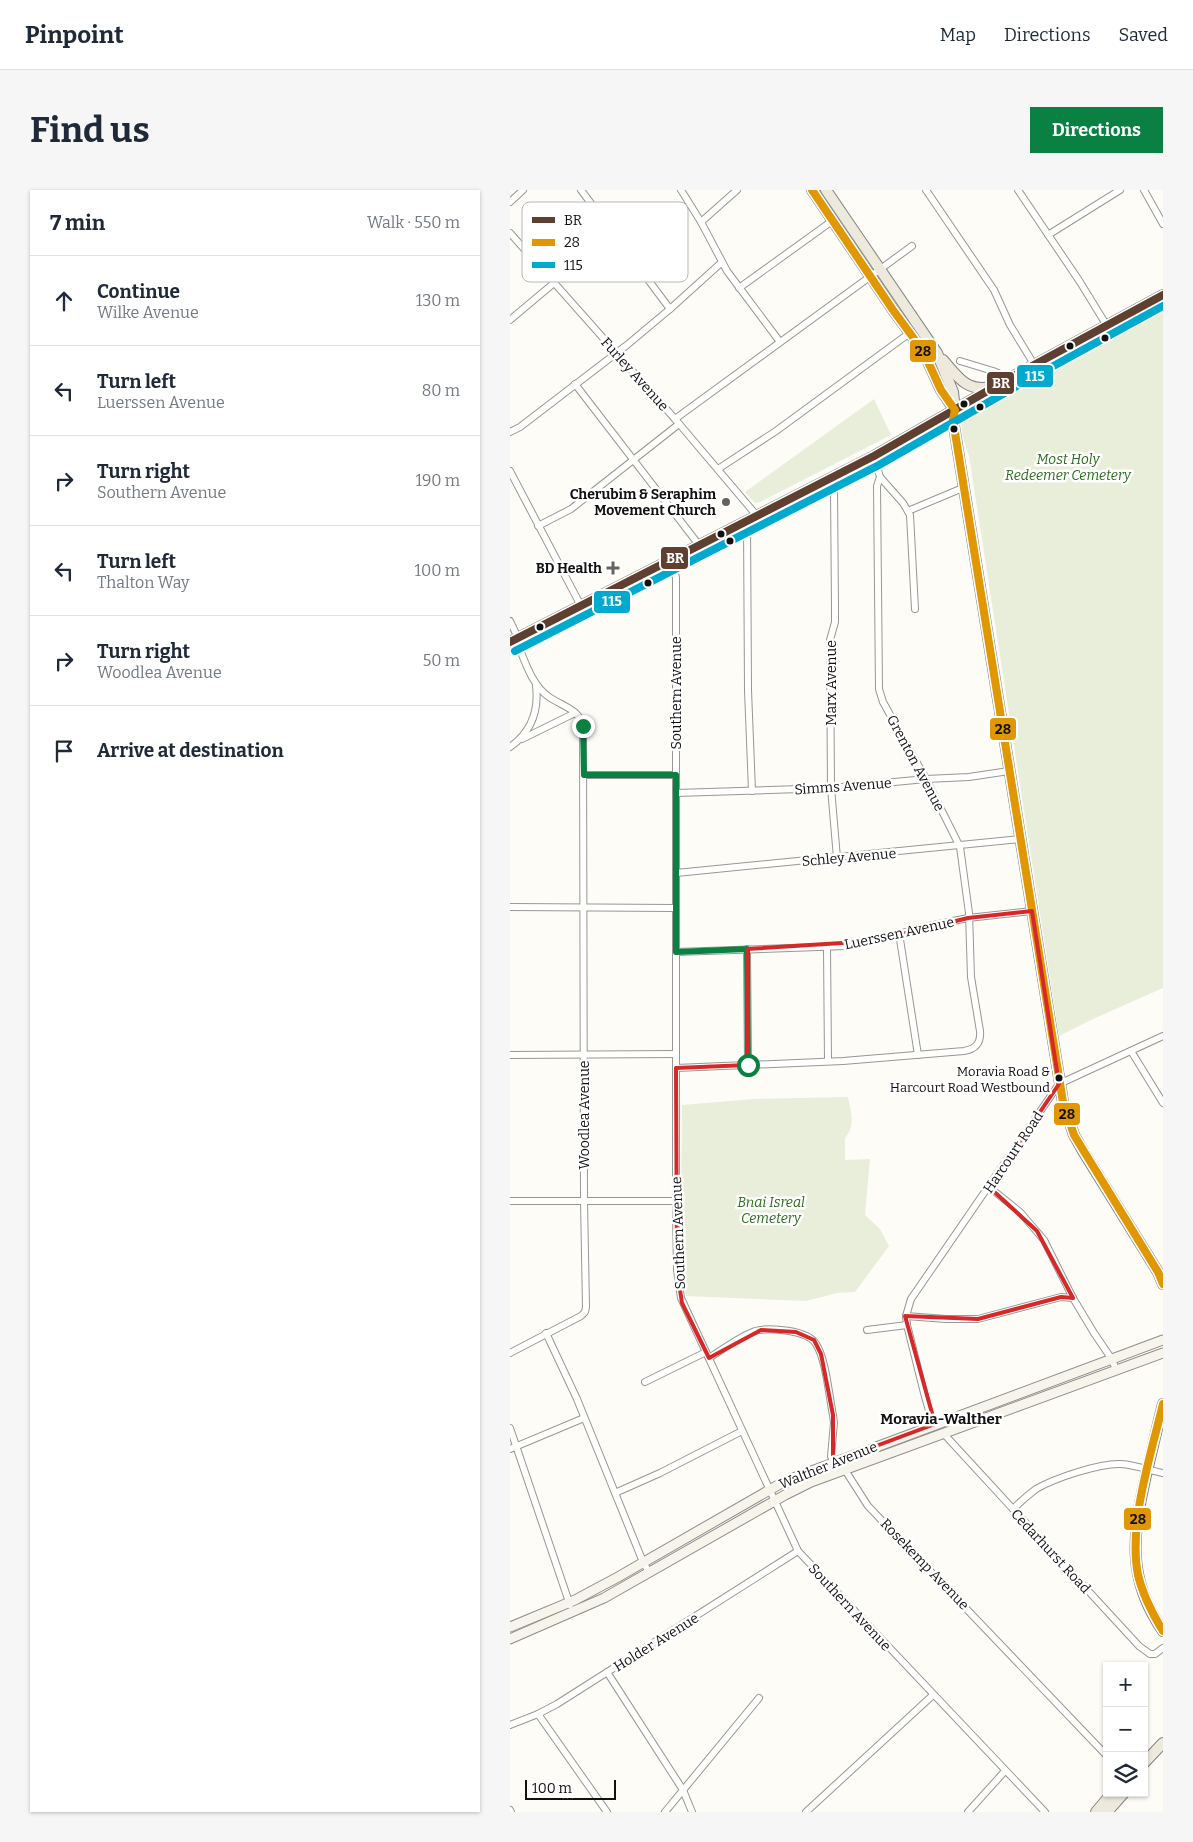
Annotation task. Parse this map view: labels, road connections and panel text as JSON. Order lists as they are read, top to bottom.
{
  "streets": {
    "main road": ["Walther Avenue"],
    "street": [
      "Furley Avenue",
      "Marx Avenue",
      "Southern Avenue",
      "Grenton Avenue",
      "Simms Avenue",
      "Schley Avenue",
      "Luerssen Avenue",
      "Woodlea Avenue",
      "Harcourt Road",
      "Cedarhurst Road",
      "Rosekemp Avenue",
      "Holder Avenue"
    ]
  },
  "crossings": [
    ["Marx Avenue", "Simms Avenue"],
    ["Marx Avenue", "Schley Avenue"],
    ["Southern Avenue", "Simms Avenue"],
    ["Southern Avenue", "Schley Avenue"],
    ["Southern Avenue", "Luerssen Avenue"],
    ["Southern Avenue", "Walther Avenue"],
    ["Southern Avenue", "Holder Avenue"],
    ["Grenton Avenue", "Simms Avenue"],
    ["Grenton Avenue", "Schley Avenue"],
    ["Grenton Avenue", "Luerssen Avenue"],
    ["Walther Avenue", "Cedarhurst Road"],
    ["Walther Avenue", "Rosekemp Avenue"]
  ],
  "districts": ["Moravia-Walther"],
  "parks": ["Most Holy Redeemer Cemetery", "Bnai Isreal Cemetery"],
  "places": {
    "other": ["Cherubim & Seraphim Movement Church", "Moravia Road & Harcourt Road Westbound"],
    "health": ["BD Health"]
  },
  "lines": ["transit line 28", "transit line BR", "transit line 115"],
  "legend": ["BR", "28", "115"],
  "scale_bar": "100 m",
  "page": {
    "header": "Pinpoint",
    "nav": ["Map", "Directions", "Saved"],
    "buttons": "Directions",
    "title": "Find us",
    "heading": ["7 min", "Walk · 550 m"],
    "list": [
      ["Continue", "Wilke Avenue", "130 m"],
      ["Turn left", "Luerssen Avenue", "80 m"],
      ["Turn right", "Southern Avenue", "190 m"],
      ["Turn left", "Thalton Way", "100 m"],
      ["Turn right", "Woodlea Avenue", "50 m"],
      "Arrive at destination"
    ],
    "map_buttons": ["+", "−"],
    "scale": "100 m"
  }
}
